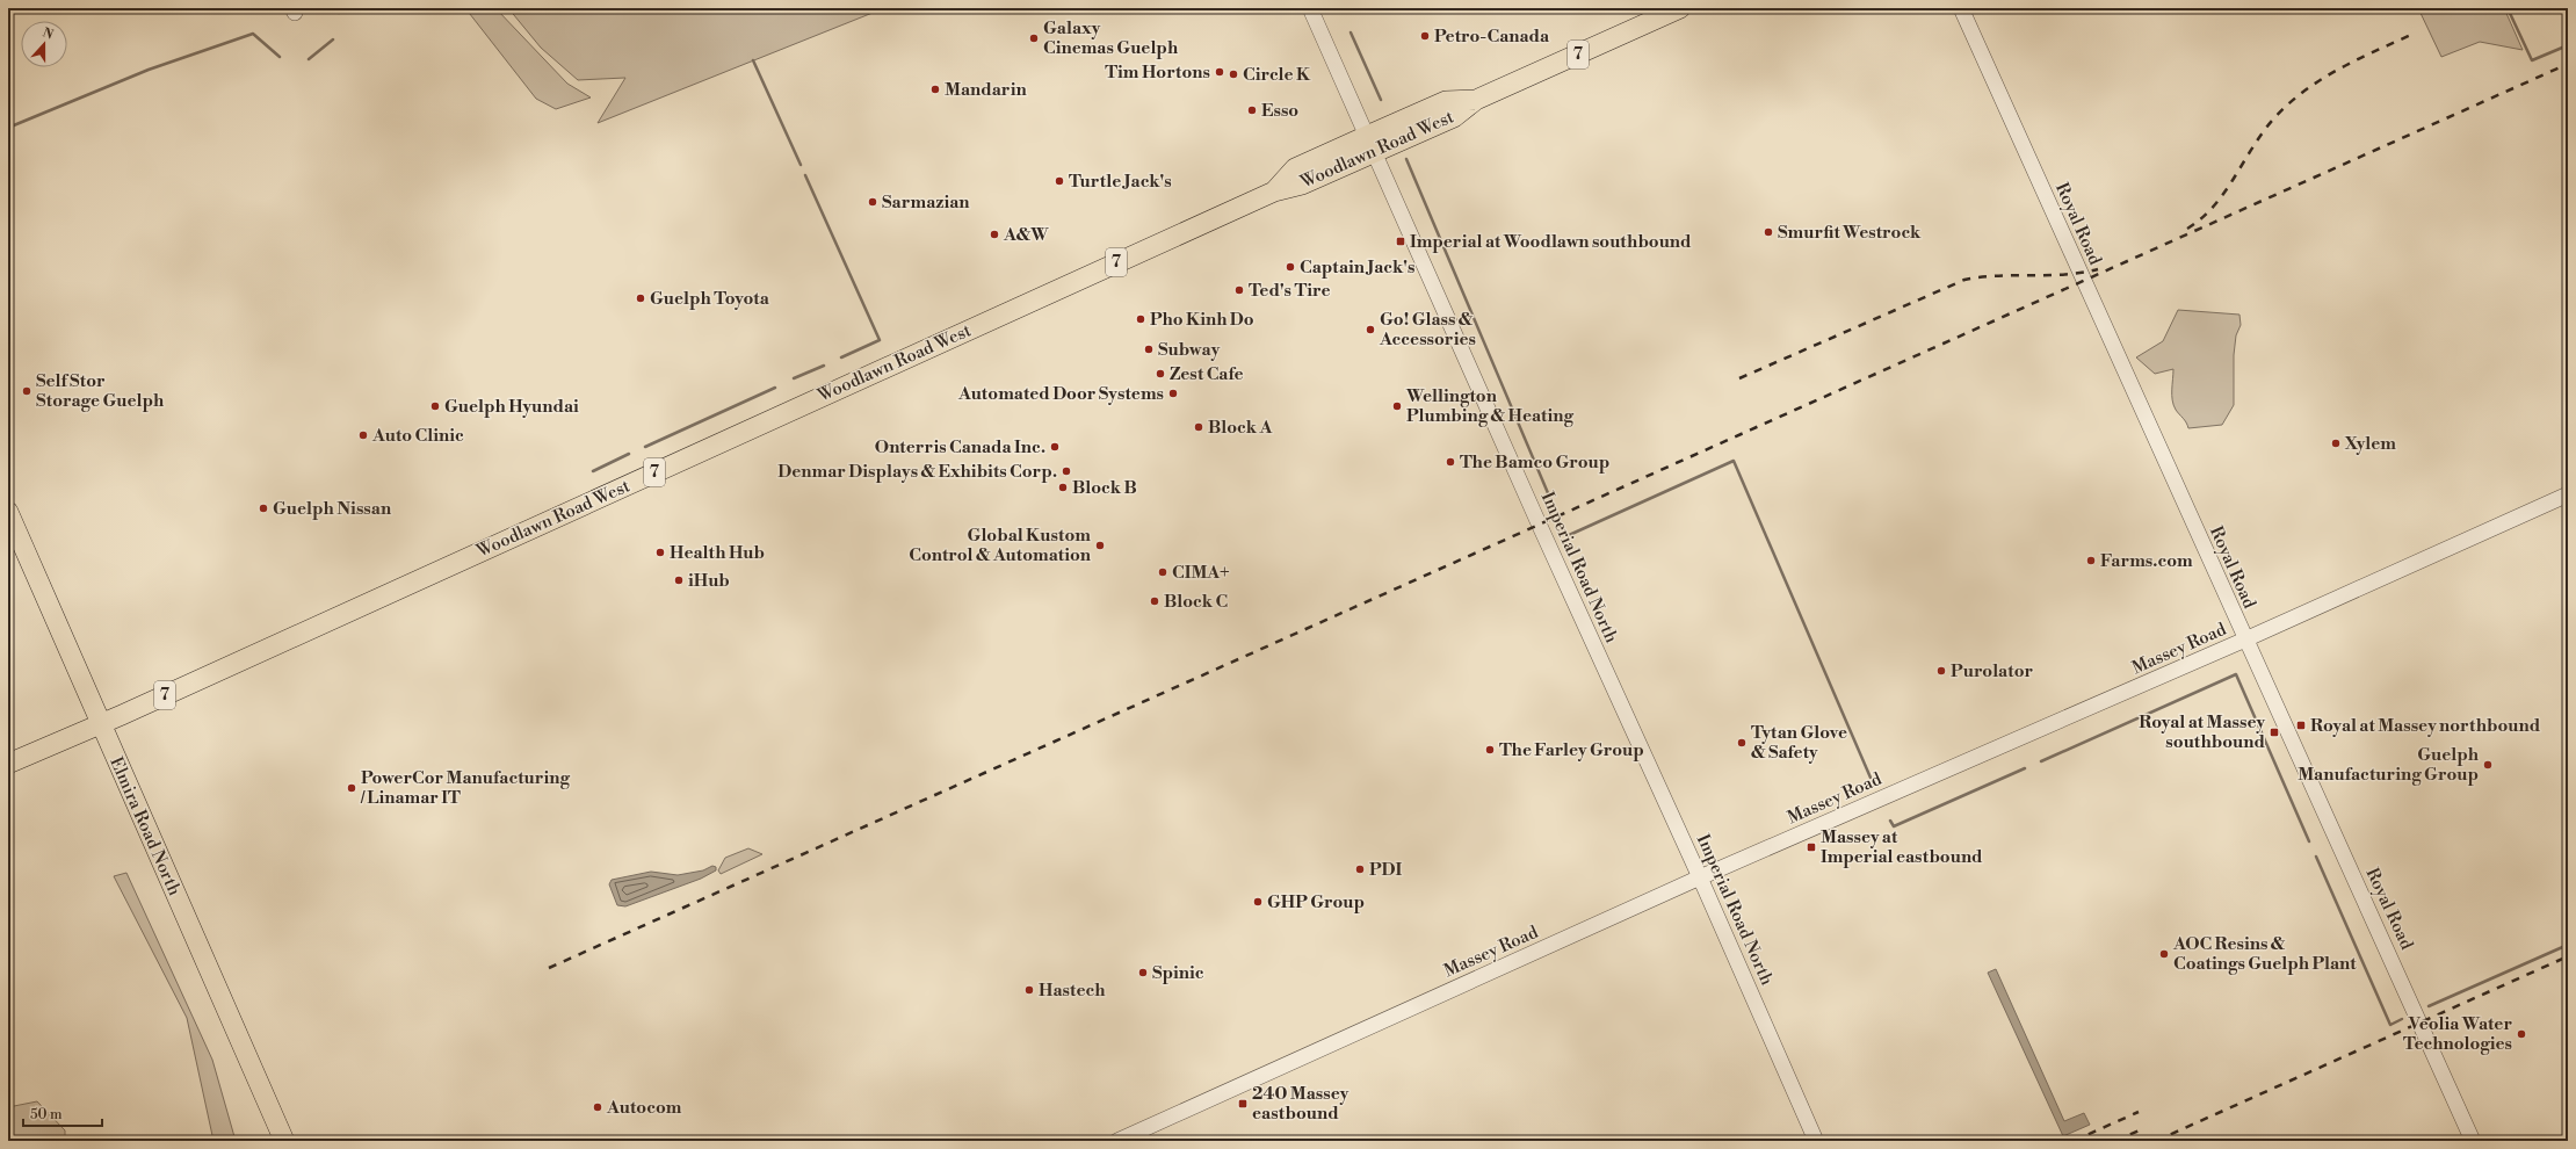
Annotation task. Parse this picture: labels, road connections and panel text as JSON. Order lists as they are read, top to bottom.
{
  "streets": {
    "main road": ["7", "Woodlawn Road West", "Elmira Road North"],
    "street": ["Royal Road", "Imperial Road North", "Massey Road"]
  },
  "crossings": [
    ["Woodlawn Road West", "Imperial Road North"],
    ["Woodlawn Road West", "Elmira Road North"],
    ["Royal Road", "Massey Road"],
    ["Imperial Road North", "Massey Road"]
  ],
  "places": {
    "other": [
      "Petro-Canada",
      "Galaxy Cinemas Guelph",
      "Tim Hortons",
      "Circle K",
      "Mandarin",
      "Esso",
      "Turtle Jack's",
      "Sarmazian",
      "Smurfit Westrock",
      "A&W",
      "Captain Jack's",
      "Ted's Tire",
      "Guelph Toyota",
      "Pho Kinh Do",
      "Go! Glass & Accessories",
      "Subway",
      "Zest Cafe",
      "Self Stor Storage Guelph",
      "Automated Door Systems",
      "Guelph Hyundai",
      "Wellington Plumbing & Heating",
      "Block A",
      "Auto Clinic",
      "Xylem",
      "Onterris Canada Inc.",
      "The Bamco Group",
      "Denmar Displays & Exhibits Corp.",
      "Block B",
      "Guelph Nissan",
      "Global Kustom Control & Automation",
      "Health Hub",
      "Farms.com",
      "CIMA+",
      "iHub",
      "Block C",
      "Purolator",
      "Tytan Glove & Safety",
      "The Farley Group",
      "Guelph Manufacturing Group",
      "PowerCor Manufacturing / Linamar IT",
      "PDI",
      "GHP Group",
      "AOC Resins & Coatings Guelph Plant",
      "Spinic",
      "Hastech",
      "Veolia Water Technologies",
      "Autocom"
    ],
    "transit": [
      "Imperial at Woodlawn southbound",
      "Royal at Massey northbound",
      "Royal at Massey southbound",
      "Massey at Imperial eastbound",
      "240 Massey eastbound"
    ]
  },
  "scale_bar": "50 m",
  "north": "top"
}
